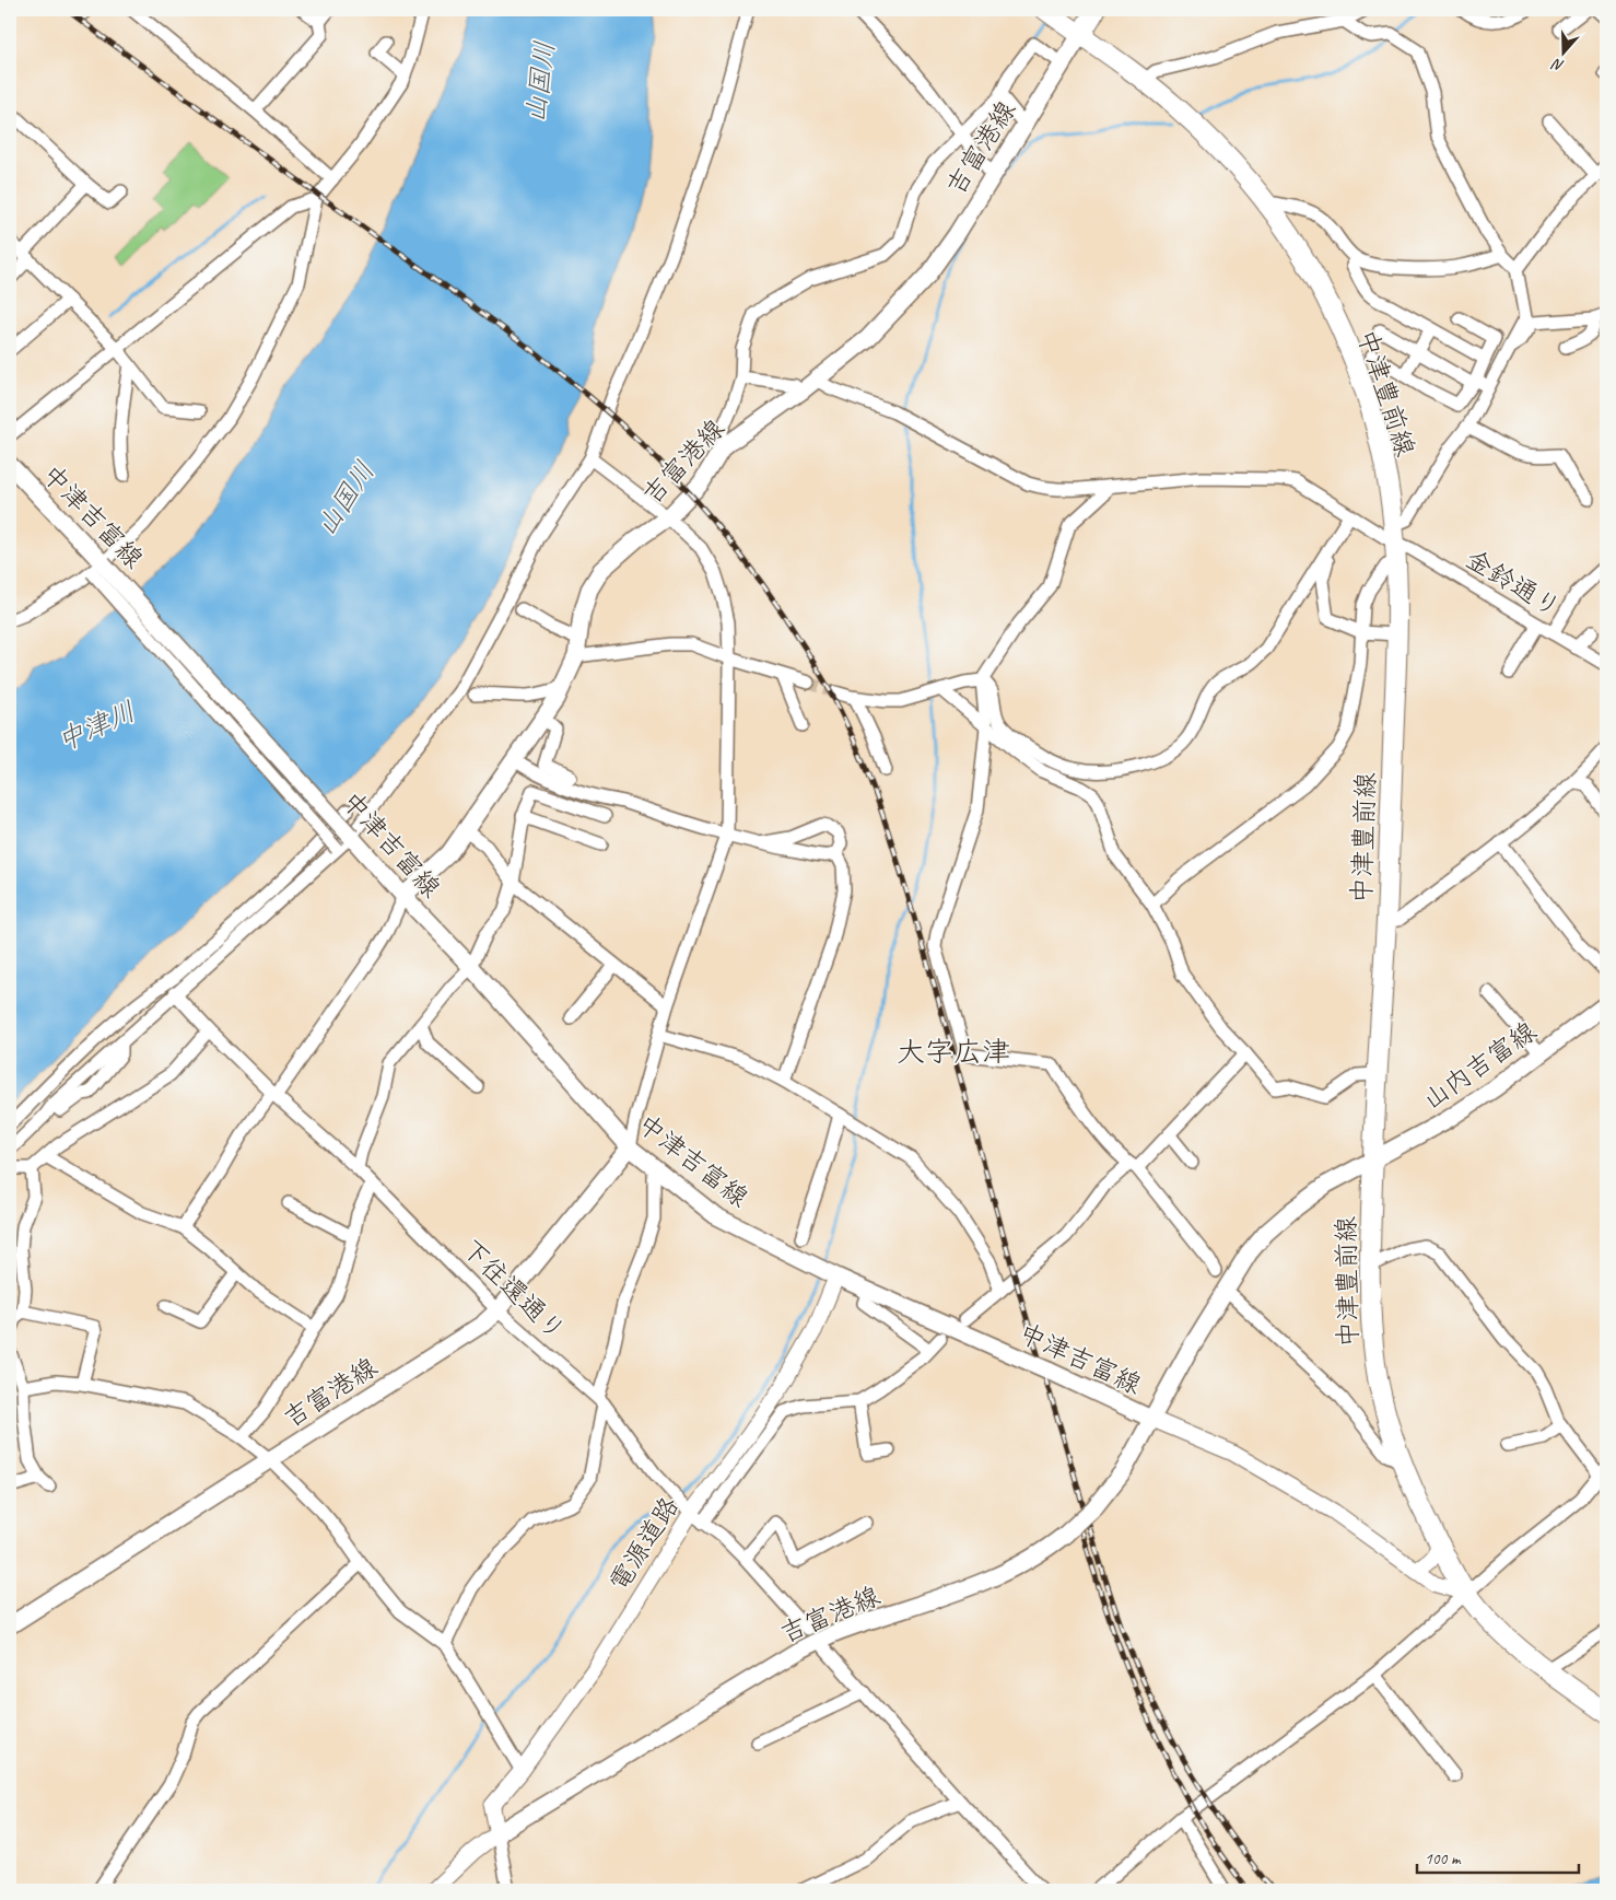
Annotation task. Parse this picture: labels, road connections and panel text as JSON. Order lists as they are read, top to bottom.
{
  "streets": {
    "main road": [
      "吉富港線",
      "中津豊前線",
      "中津吉富線",
      "山内吉富線"
    ],
    "street": ["金鈴通り", "下往還通り", "電源道路"]
  },
  "crossings": [
    ["吉富港線", "中津豊前線"],
    ["吉富港線", "中津吉富線"],
    ["吉富港線", "金鈴通り"],
    ["吉富港線", "下往還通り"],
    ["吉富港線", "電源道路"],
    ["中津豊前線", "中津吉富線"],
    ["中津豊前線", "金鈴通り"],
    ["中津豊前線", "山内吉富線"],
    ["中津吉富線", "山内吉富線"],
    ["中津吉富線", "電源道路"],
    ["下往還通り", "電源道路"]
  ],
  "districts": ["大字広津"],
  "water": ["山国川", "中津川"],
  "scale_bar": "100 m",
  "north": "bottom"
}
